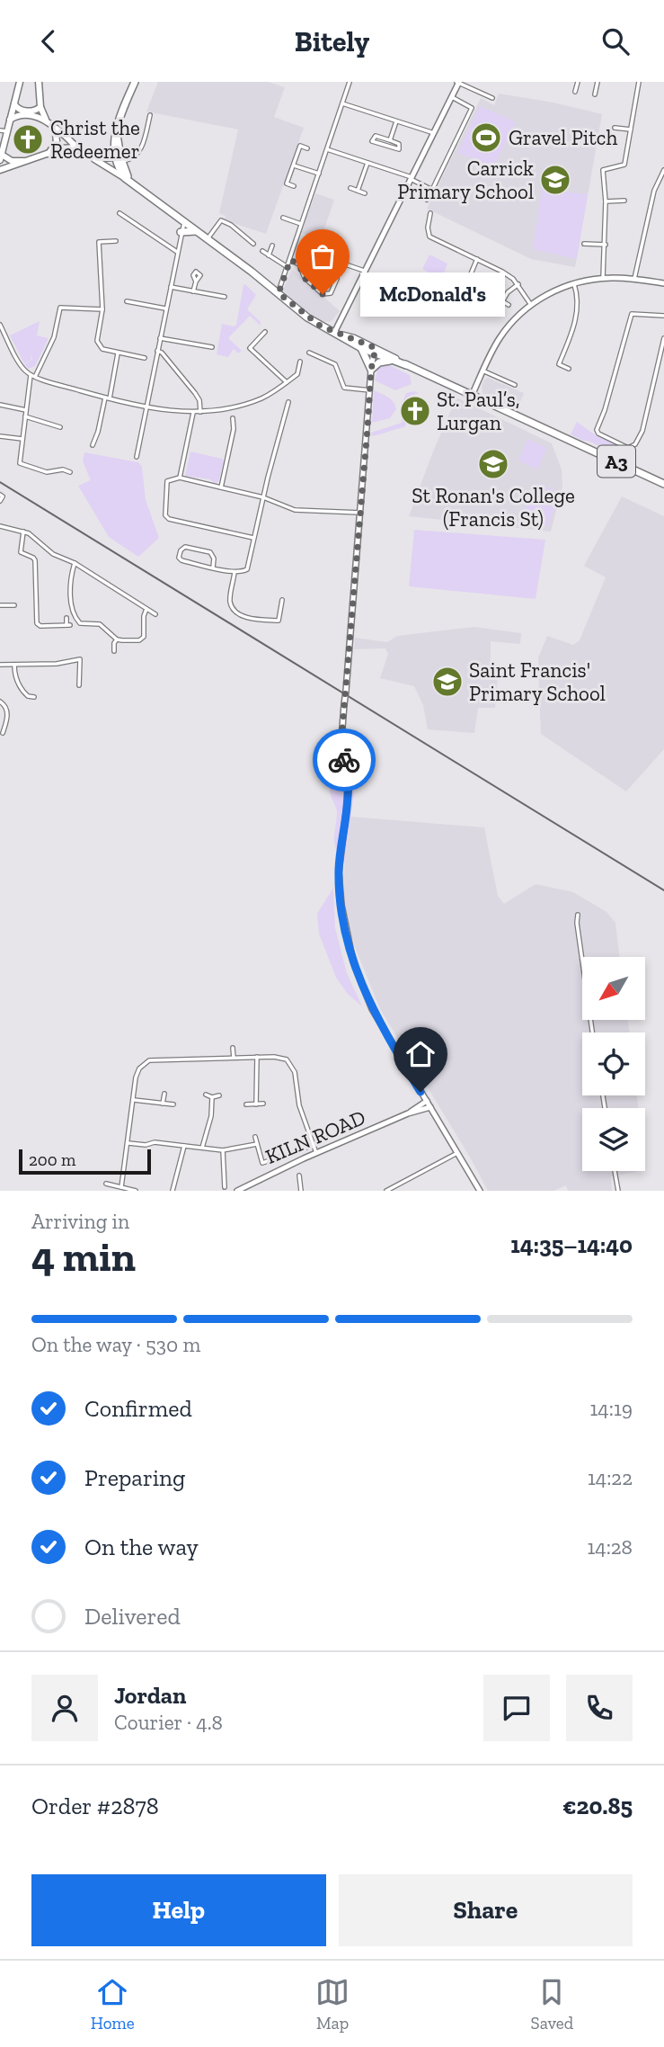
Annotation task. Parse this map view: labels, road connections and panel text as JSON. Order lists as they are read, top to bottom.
{
  "streets": {
    "highway": ["A3"],
    "main road": ["KILN ROAD"]
  },
  "places": {
    "sports": ["Gravel Pitch"],
    "church": ["Christ the Redeemer", "St. Paul’s, Lurgan"],
    "school or university": ["Carrick Primary School", "St Ronan's College (Francis St)", "Saint Francis' Primary School"],
    "other": ["McDonald's"]
  },
  "scale_bar": "200 m",
  "north": "bottom left",
  "page": {
    "header": "Bitely",
    "bubble": "McDonald's",
    "scale": "200 m",
    "heading": ["4 min", "Arriving in", "14:35–14:40"],
    "panel": [
      "Jordan",
      "Courier · 4.8",
      "Order #2878",
      "€20.85"
    ],
    "bar": "On the way · 530 m",
    "list": [
      ["Confirmed", "14:19"],
      ["Preparing", "14:22"],
      ["On the way", "14:28"],
      "Delivered"
    ],
    "buttons": ["Help", "Share"],
    "tabs": ["Home", "Map", "Saved"]
  }
}
